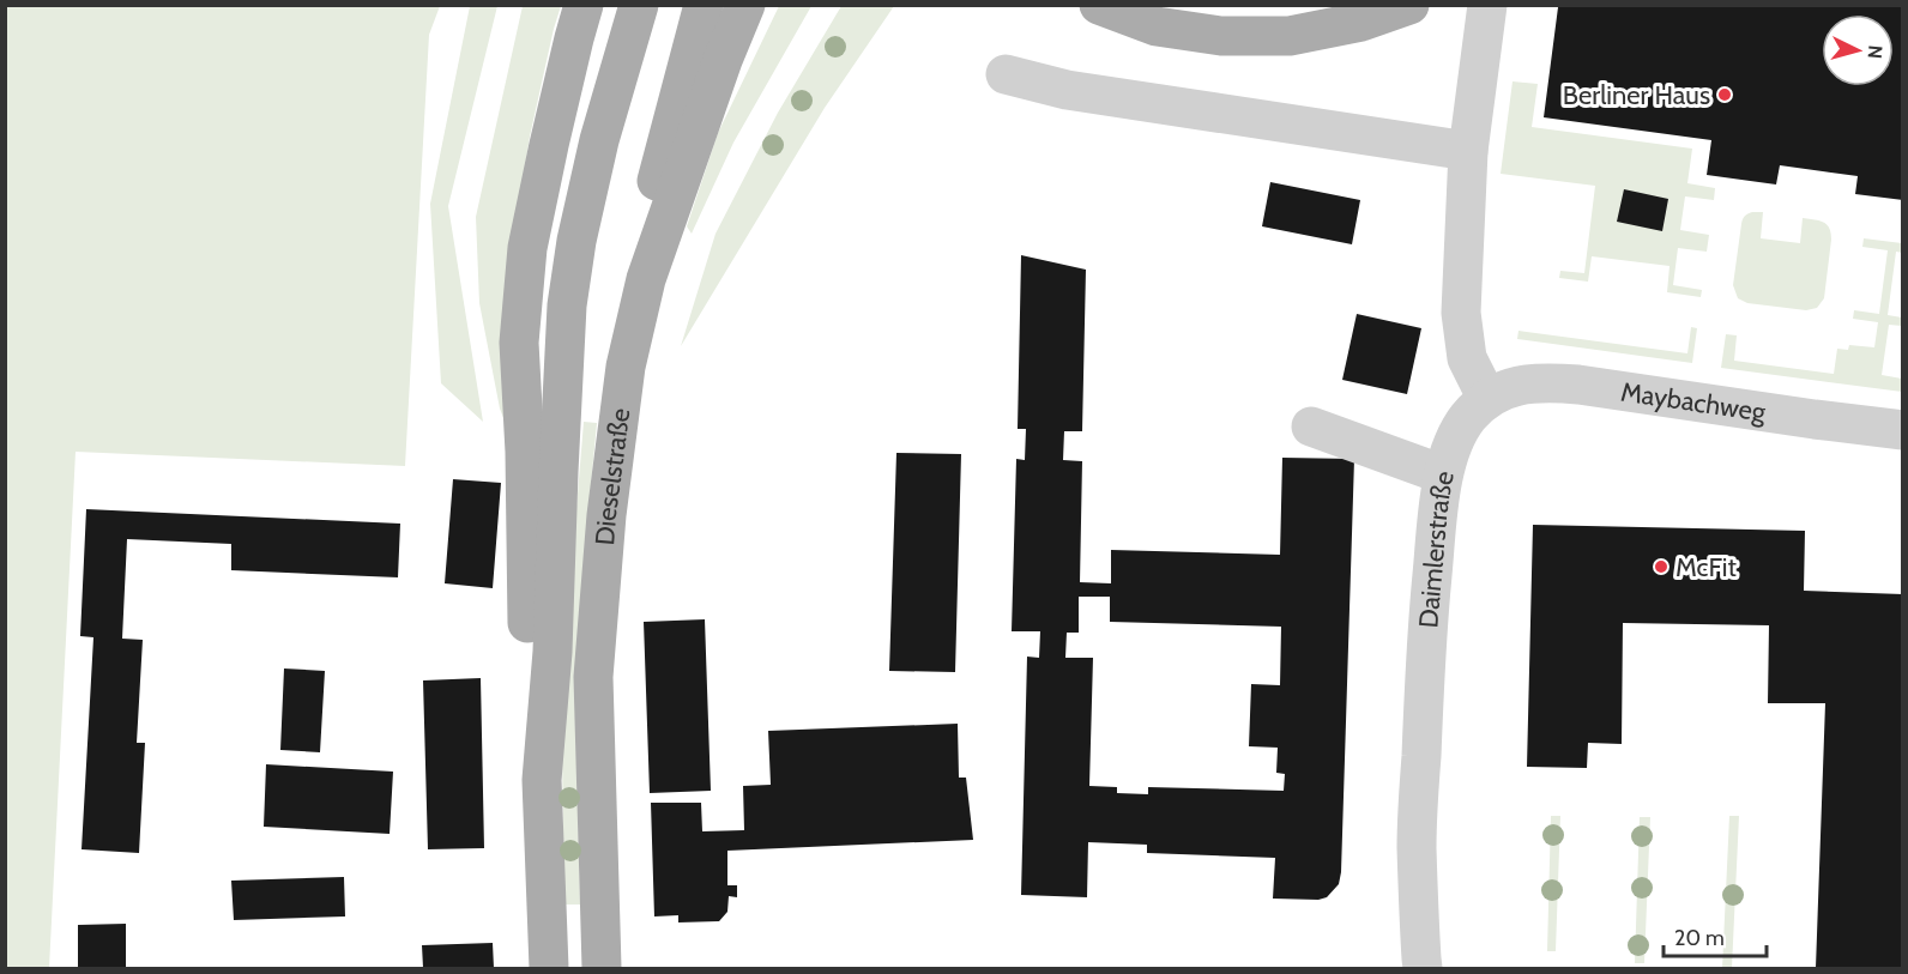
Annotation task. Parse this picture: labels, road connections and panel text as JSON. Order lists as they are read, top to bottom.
{
  "streets": {
    "main road": ["Dieselstraße"],
    "street": ["Maybachweg", "Daimlerstraße"]
  },
  "crossings": [
    ["Maybachweg", "Daimlerstraße"]
  ],
  "places": ["Berliner Haus", "McFit"],
  "scale_bar": "20 m",
  "north": "right"
}
